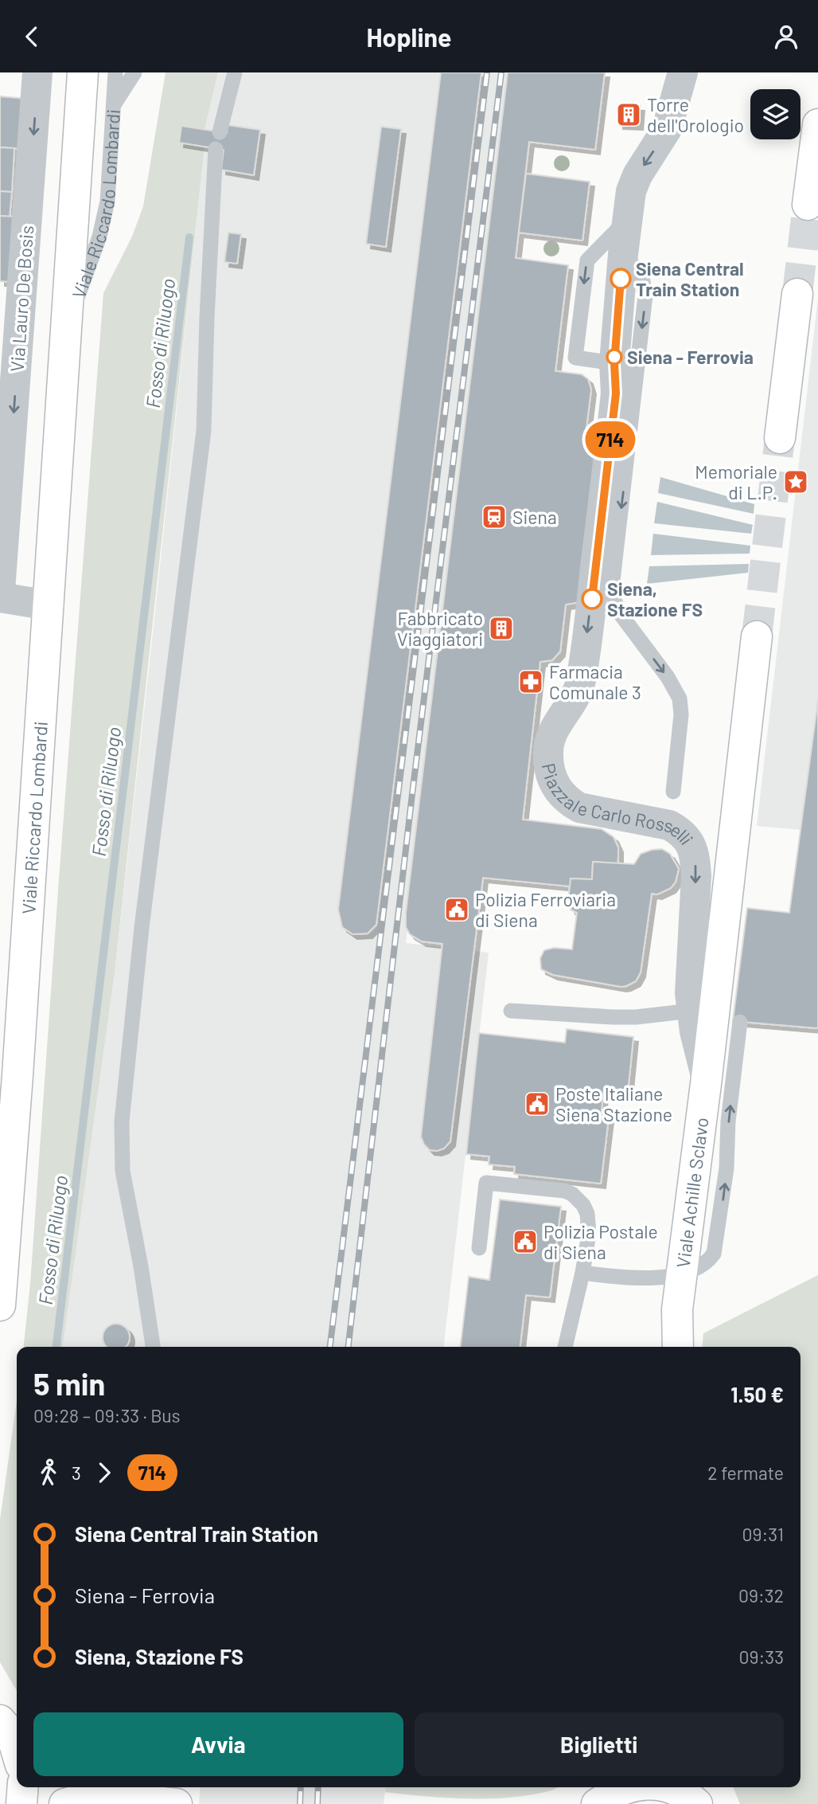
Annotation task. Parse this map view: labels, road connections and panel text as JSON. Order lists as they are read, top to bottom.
{
  "streets": {
    "main road": ["Viale Riccardo Lombardi", "Viale Achille Sclavo"],
    "street": ["Via Lauro De Bosis", "Piazzale Carlo Rosselli"]
  },
  "crossings": [
    ["Piazzale Carlo Rosselli", "Viale Achille Sclavo"]
  ],
  "one_way": ["Via Lauro De Bosis", "Piazzale Carlo Rosselli"],
  "water": ["Fosso di Riluogo"],
  "places": {
    "building": ["Torre dell'Orologio", "Fabbricato Viaggiatori"],
    "other": ["Siena Central Train Station", "Siena - Ferrovia", "Siena, Stazione FS"],
    "place": ["Memoriale di L.P."],
    "station": ["Siena"],
    "pharmacy": ["Farmacia Comunale 3"],
    "public building": ["Polizia Ferroviaria di Siena", "Poste Italiane Siena Stazione", "Polizia Postale di Siena"]
  },
  "lines": ["bus line 714"],
  "page": {
    "header": "Hopline",
    "on_map": "714",
    "heading": ["5 min", "09:28 – 09:33 · Bus", "1.50 €"],
    "legs": ["3", "714", "2 fermate"],
    "list": [
      {
        "name": "Siena Central Train Station",
        "value": "09:31"
      },
      {
        "name": "Siena - Ferrovia",
        "value": "09:32"
      },
      {
        "name": "Siena, Stazione FS",
        "value": "09:33"
      }
    ],
    "buttons": ["Avvia", "Biglietti"]
  }
}
